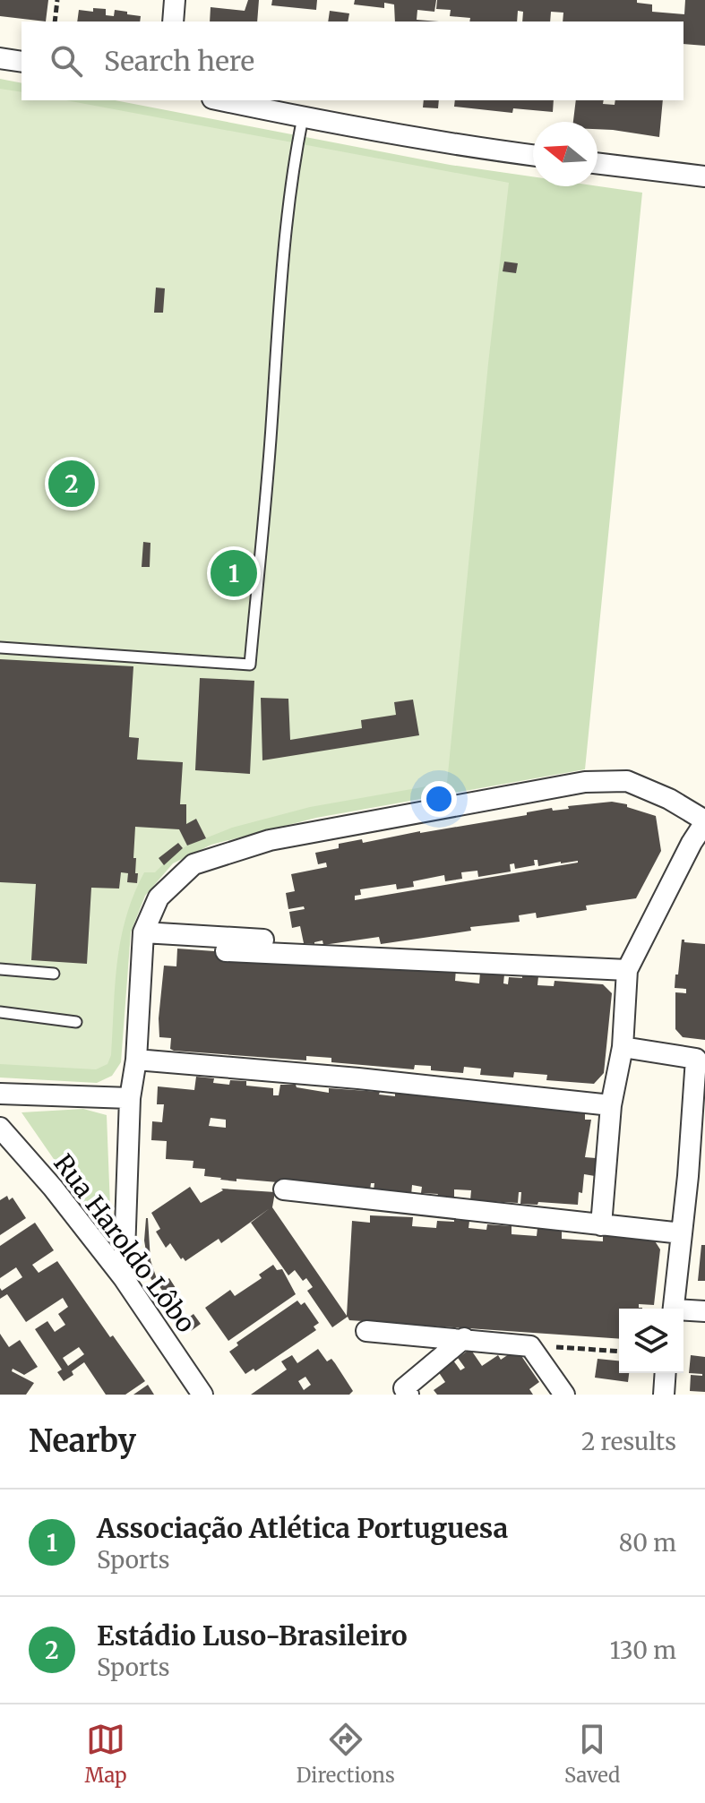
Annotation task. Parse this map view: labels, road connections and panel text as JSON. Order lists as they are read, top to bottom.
{
  "streets": {
    "street": ["Rua Haroldo Lôbo"]
  },
  "north": "left",
  "page": {
    "search": "Search here",
    "pins": ["2", "1"],
    "heading": ["Nearby", "2 results"],
    "list": [
      {
        "mark": "1",
        "name": "Associação Atlética Portuguesa",
        "note": "Sports",
        "value": "80 m"
      },
      {
        "mark": "2",
        "name": "Estádio Luso-Brasileiro",
        "note": "Sports",
        "value": "130 m"
      }
    ],
    "nav": ["Map", "Directions", "Saved"]
  }
}
